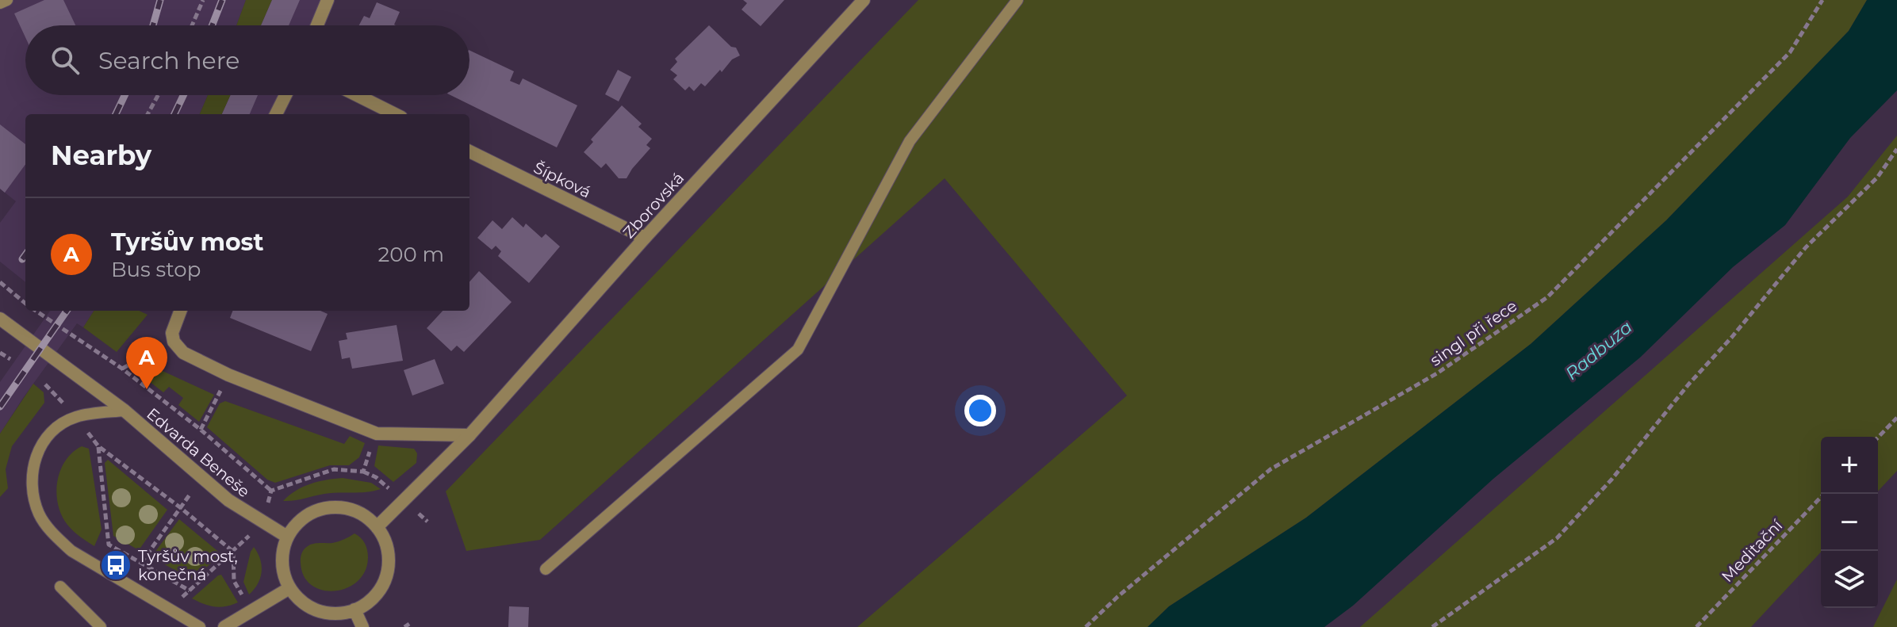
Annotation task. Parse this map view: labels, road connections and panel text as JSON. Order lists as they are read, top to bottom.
{
  "streets": {
    "street": ["Šípková", "Zborovská", "Edvarda Beneše"],
    "path": ["singl při řece", "Meditační"]
  },
  "crossings": [
    ["Šípková", "Zborovská"],
    ["Zborovská", "Edvarda Beneše"]
  ],
  "water": ["Radbuza"],
  "places": {
    "bus stop": ["Tyršův most, konečná"]
  },
  "page": {
    "search": "Search here",
    "heading": "Nearby",
    "list": [
      {
        "mark": "A",
        "name": "Tyršův most",
        "note": "Bus stop",
        "value": "200 m"
      }
    ],
    "pins": "A",
    "map_buttons": ["+", "−"]
  }
}
